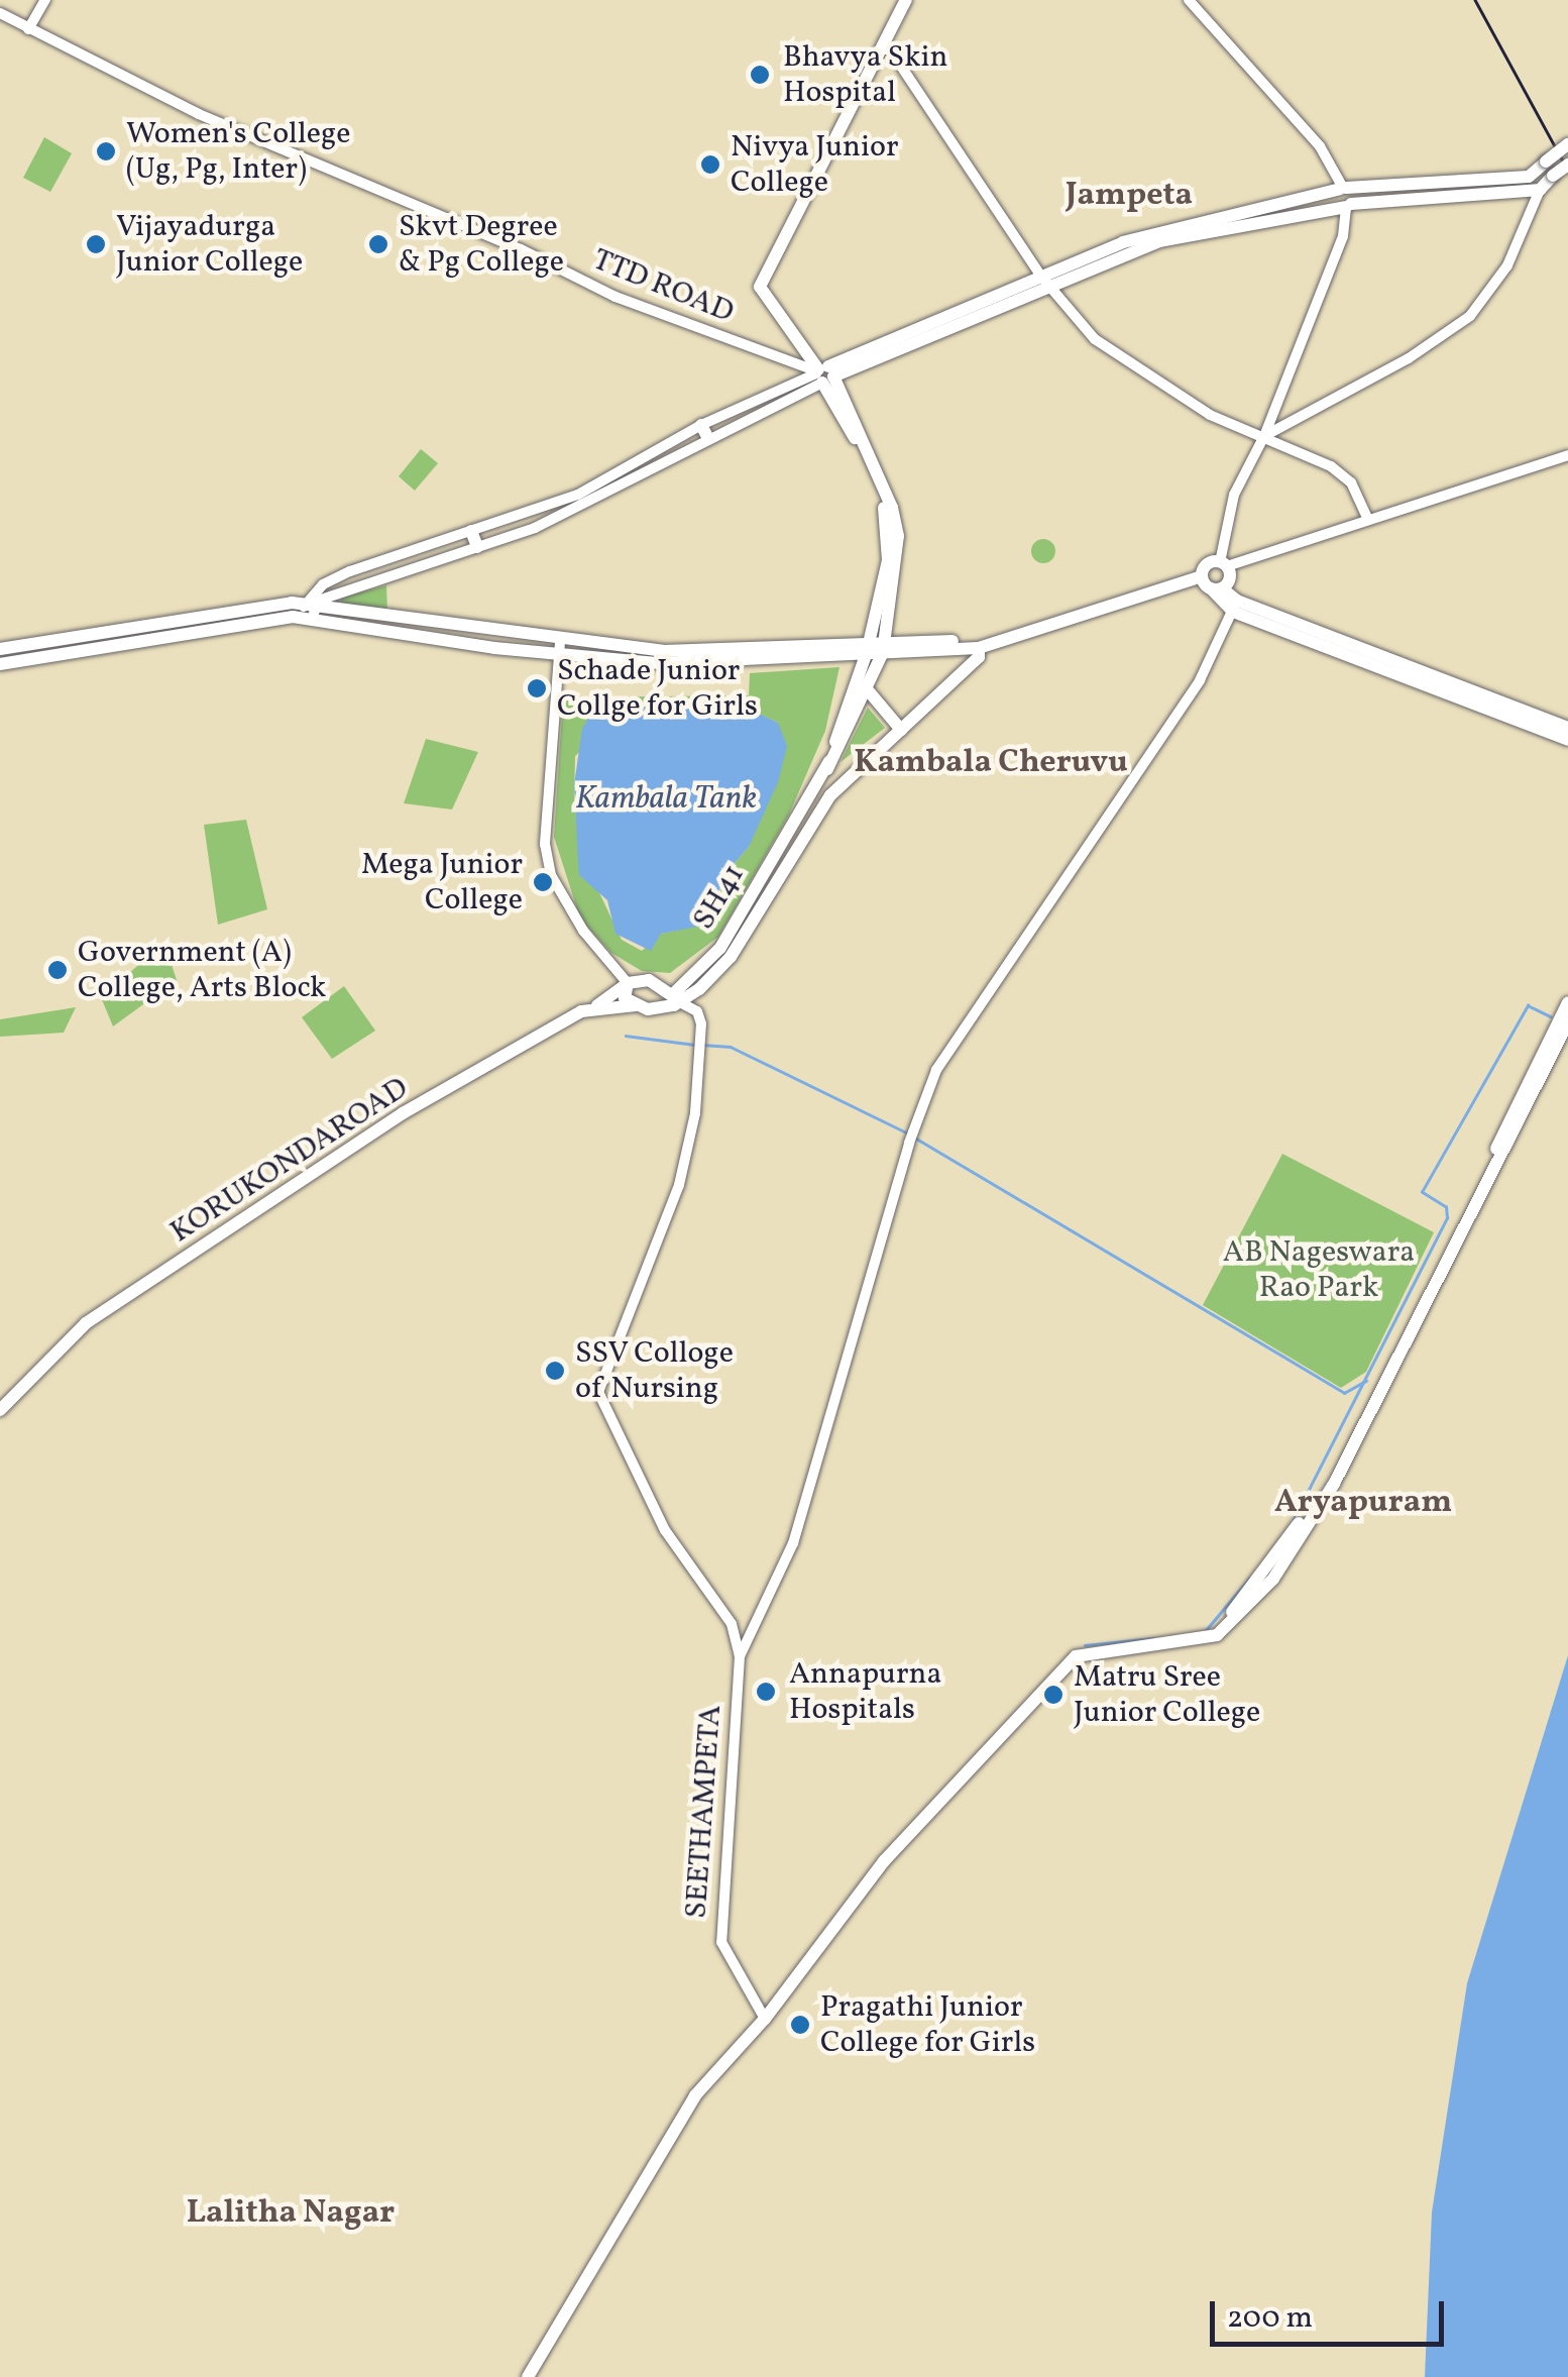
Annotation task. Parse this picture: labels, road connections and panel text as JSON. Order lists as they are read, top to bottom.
{
  "streets": {
    "main road": ["SH41", "KORUKONDAROAD"],
    "street": ["TTD ROAD", "SEETHAMPETA"]
  },
  "crossings": [
    ["TTD ROAD", "SH41"],
    ["SH41", "KORUKONDAROAD"]
  ],
  "districts": [
    "Jampeta",
    "Kambala Cheruvu",
    "Aryapuram",
    "Lalitha Nagar"
  ],
  "water": ["Kambala Tank"],
  "parks": ["AB Nageswara Rao Park"],
  "places": [
    "Bhavya Skin Hospital",
    "Women's College (Ug, Pg, Inter)",
    "Nivya Junior College",
    "Vijayadurga Junior College",
    "Skvt Degree & Pg College",
    "Schade Junior Collge for Girls",
    "Mega Junior College",
    "Government (A) College, Arts Block",
    "SSV Colloge of Nursing",
    "Annapurna Hospitals",
    "Matru Sree Junior College",
    "Pragathi Junior College for Girls"
  ],
  "scale_bar": "200 m"
}
